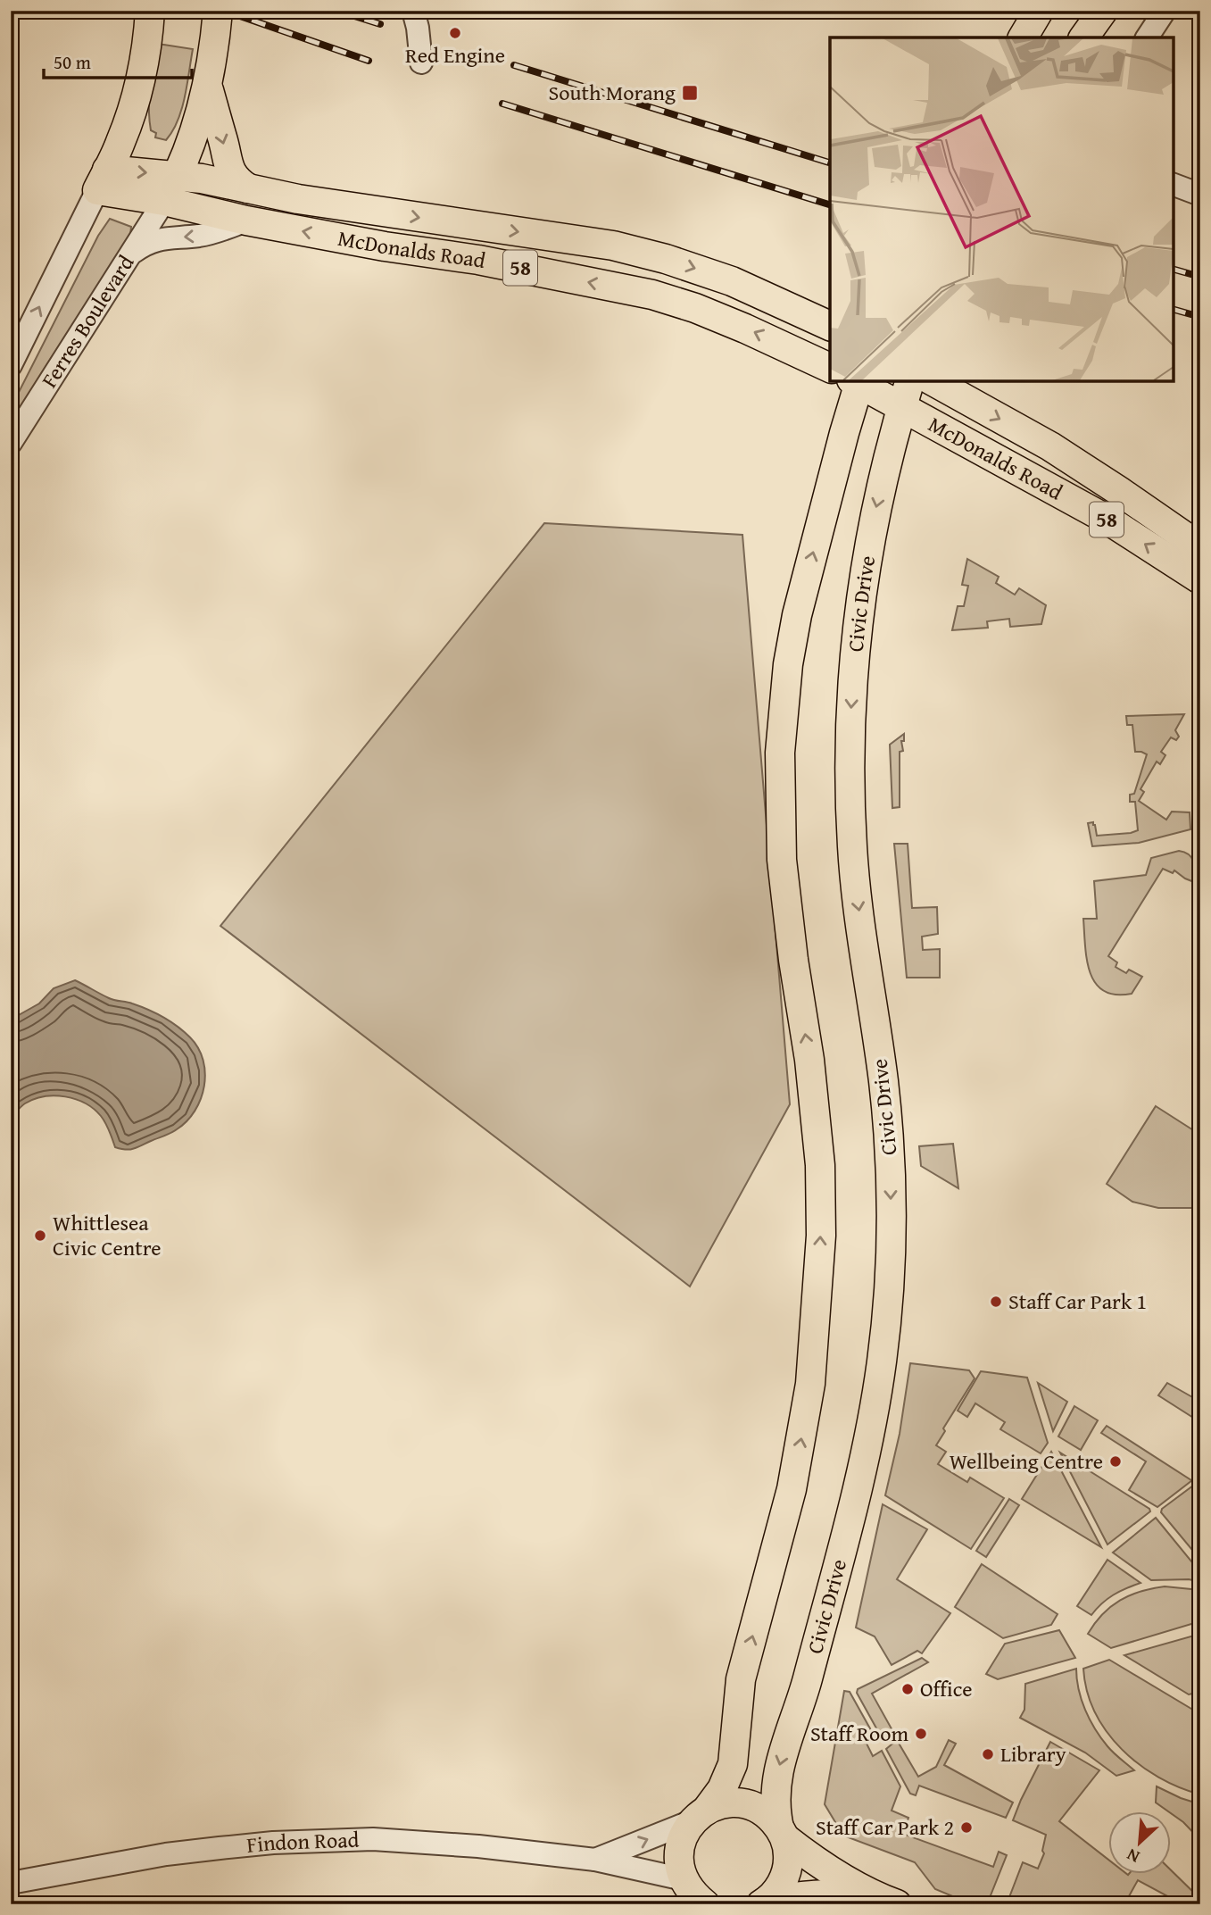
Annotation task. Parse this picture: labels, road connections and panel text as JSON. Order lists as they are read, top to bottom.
{
  "streets": {
    "main road": ["McDonalds Road", "58", "Civic Drive"],
    "street": ["Ferres Boulevard", "Findon Road"]
  },
  "crossings": [
    ["McDonalds Road", "Ferres Boulevard"],
    ["McDonalds Road", "Civic Drive"]
  ],
  "places": {
    "other": [
      "Red Engine",
      "Whittlesea Civic Centre",
      "Staff Car Park 1",
      "Wellbeing Centre",
      "Office",
      "Staff Room",
      "Library",
      "Staff Car Park 2"
    ],
    "transit": ["South Morang"]
  },
  "scale_bar": "50 m",
  "north": "bottom left"
}
